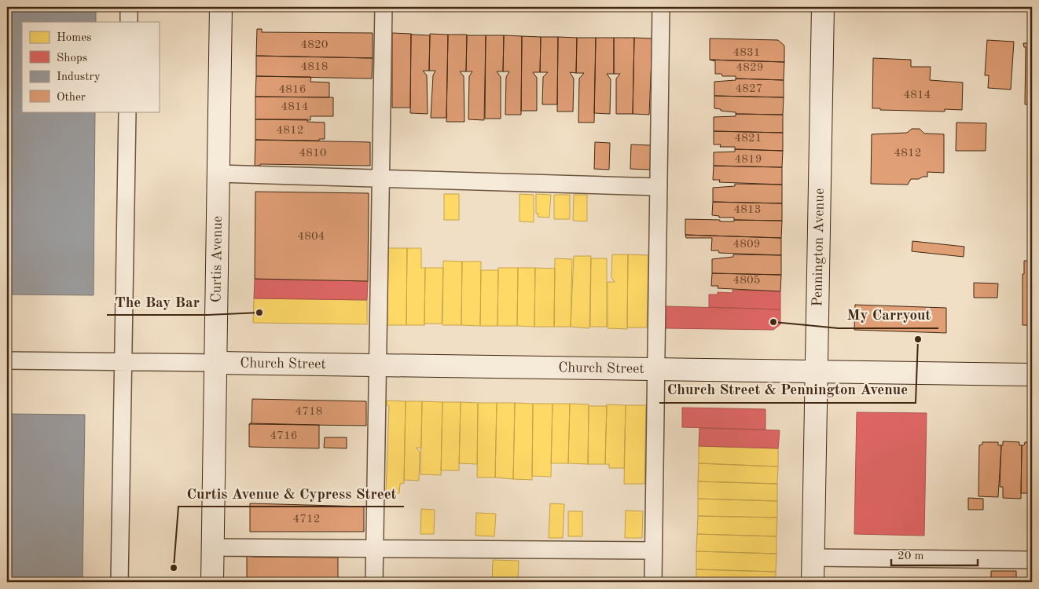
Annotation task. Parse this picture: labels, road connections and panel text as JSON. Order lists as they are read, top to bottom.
{
  "streets": {
    "main road": ["Pennington Avenue", "Curtis Avenue", "Church Street"]
  },
  "crossings": [
    ["Pennington Avenue", "Church Street"],
    ["Curtis Avenue", "Church Street"]
  ],
  "places": [
    "The Bay Bar",
    "My Carryout",
    "Church Street & Pennington Avenue",
    "Curtis Avenue & Cypress Street"
  ],
  "house_numbers": [
    "4820",
    "4831",
    "4818",
    "4829",
    "4827",
    "4816",
    "4814",
    "4814",
    "4812",
    "4821",
    "4810",
    "4812",
    "4819",
    "4813",
    "4804",
    "4809",
    "4805",
    "4718",
    "4716",
    "4712"
  ],
  "legend": [
    "Homes",
    "Shops",
    "Industry",
    "Other"
  ],
  "scale_bar": "20 m"
}
